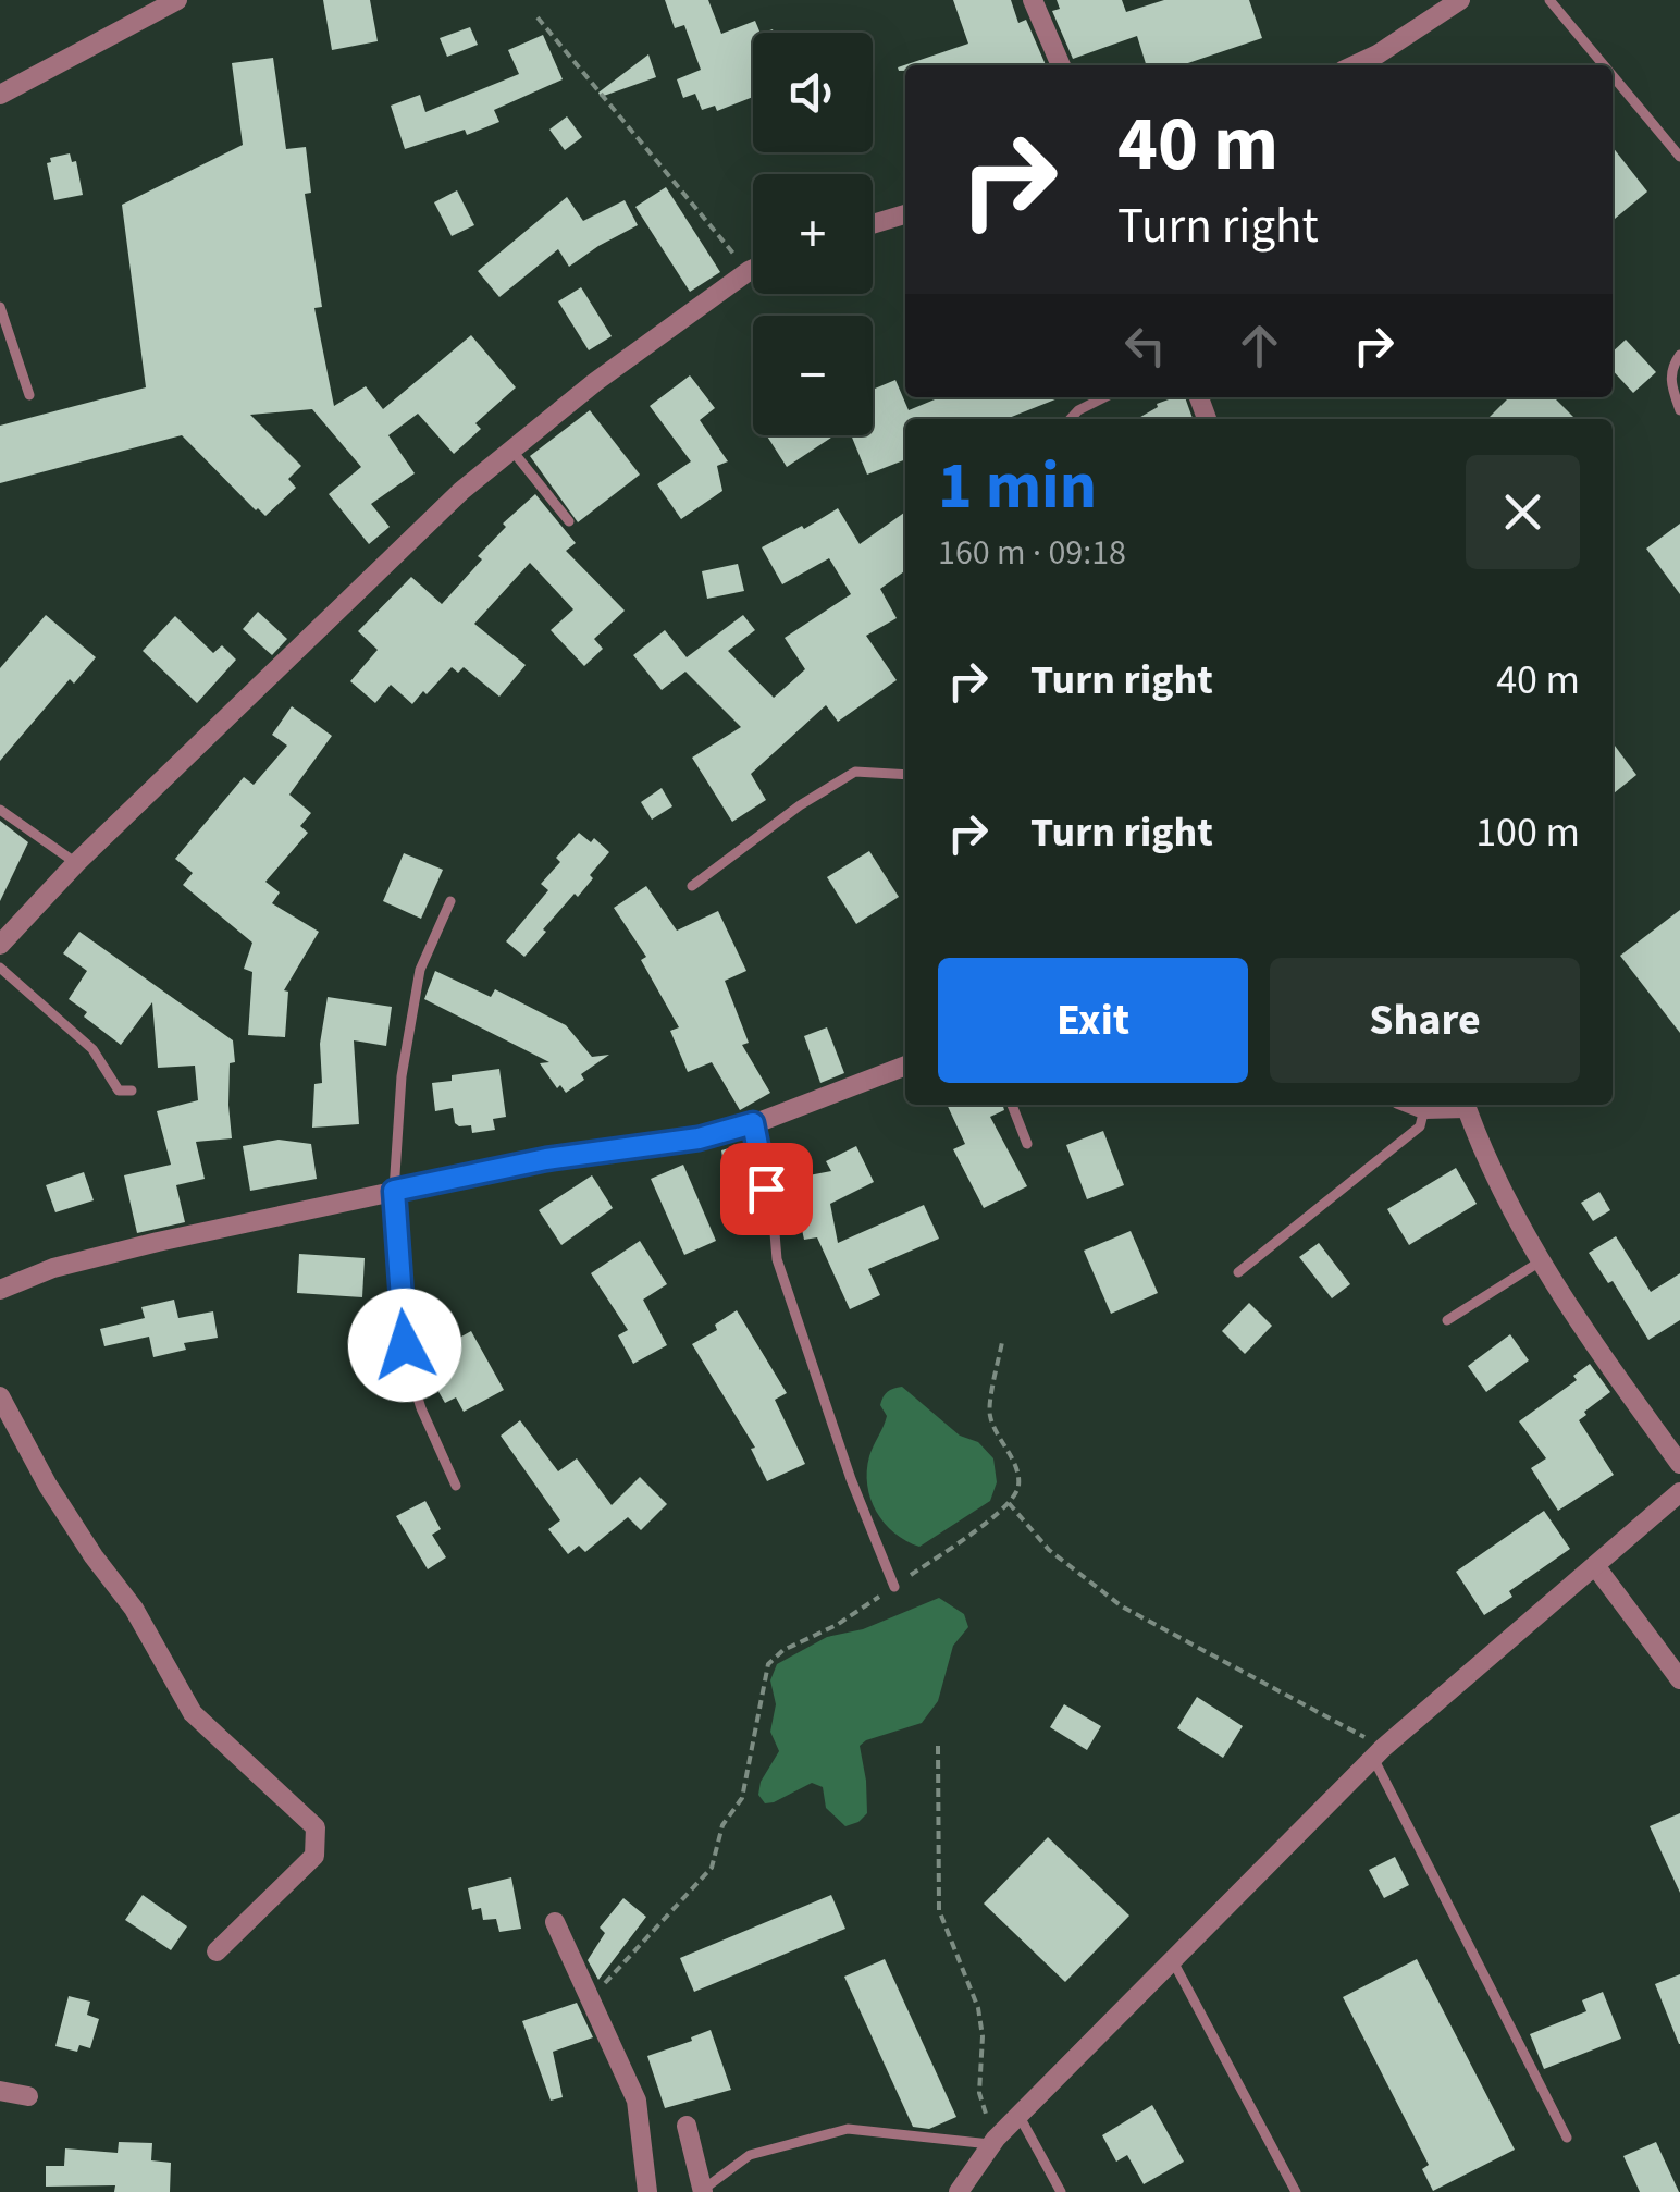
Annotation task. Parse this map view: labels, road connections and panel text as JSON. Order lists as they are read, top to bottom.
{
  "page": {
    "map_buttons": ["+", "−"],
    "turn": ["40 m", "Turn right"],
    "heading": ["1 min", "160 m · 09:18"],
    "list": [
      {
        "name": "Turn right",
        "value": "40 m"
      },
      {
        "name": "Turn right",
        "value": "100 m"
      }
    ],
    "buttons": ["Exit", "Share"]
  }
}
